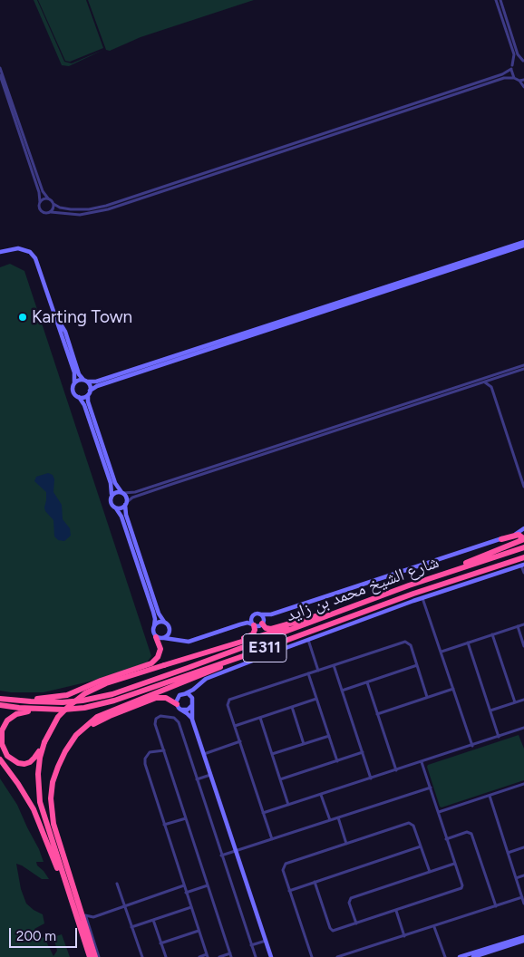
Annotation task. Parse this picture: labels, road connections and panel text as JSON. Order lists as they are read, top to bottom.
{
  "streets": {
    "highway": ["شارع الشيخ محمد بن زايد", "E311"]
  },
  "places": ["Karting Town"],
  "scale_bar": "200 m"
}
